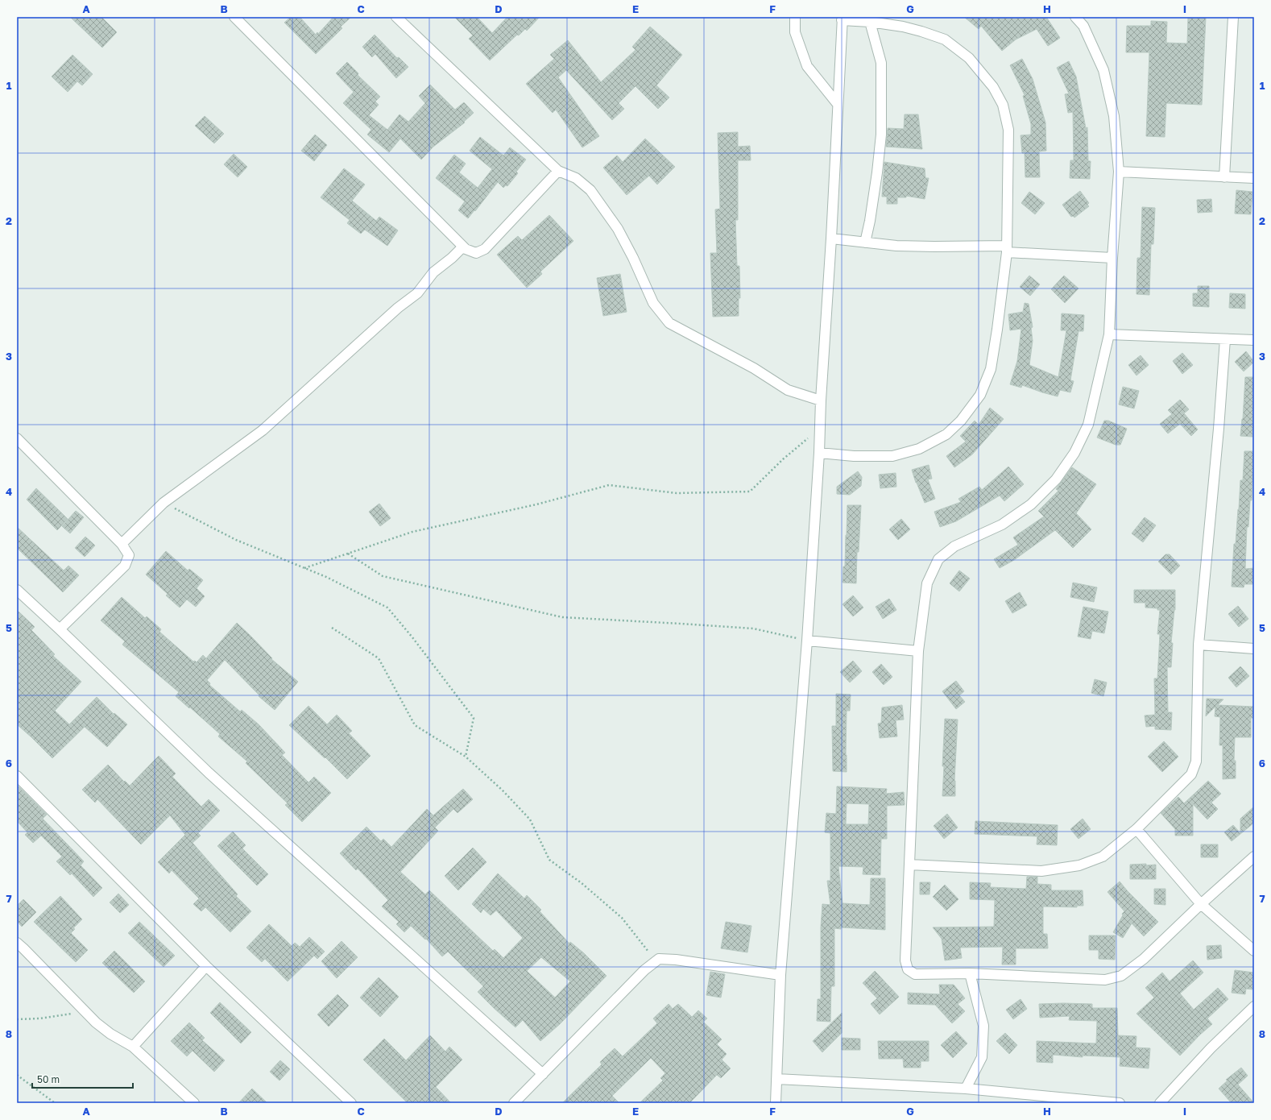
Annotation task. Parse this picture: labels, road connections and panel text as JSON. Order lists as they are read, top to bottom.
{
  "scale_bar": "50 m",
  "grid": {
    "columns": [
      "A",
      "B",
      "C",
      "D",
      "E",
      "F",
      "G",
      "H",
      "I"
    ],
    "rows": [
      "1",
      "2",
      "3",
      "4",
      "5",
      "6",
      "7",
      "8"
    ]
  }
}
